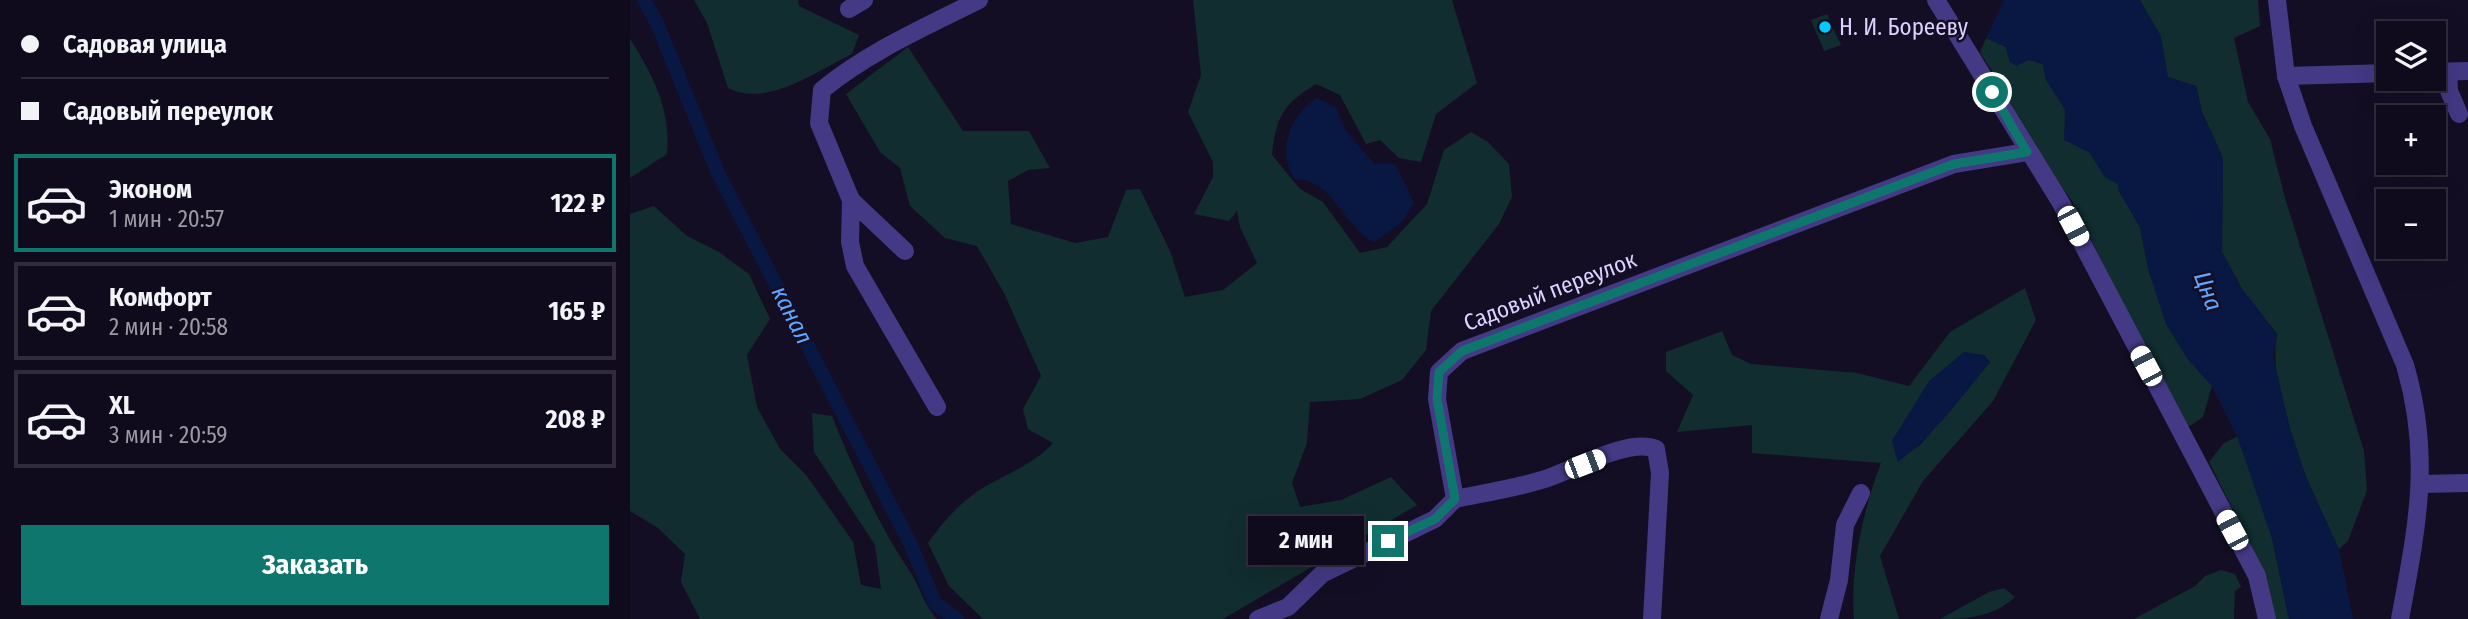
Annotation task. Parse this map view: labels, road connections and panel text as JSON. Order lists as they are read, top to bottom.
{
  "streets": {
    "street": ["Садовый переулок"]
  },
  "water": ["Цна", "канал"],
  "places": ["Н. И. Борееву"],
  "page": {
    "banner": ["Садовая улица", "Садовый переулок"],
    "map_buttons": ["+", "−"],
    "list": [
      {
        "name": "Эконом",
        "note": "1 мин · 20:57",
        "value": "122 ₽"
      },
      {
        "name": "Комфорт",
        "note": "2 мин · 20:58",
        "value": "165 ₽"
      },
      {
        "name": "XL",
        "note": "3 мин · 20:59",
        "value": "208 ₽"
      }
    ],
    "buttons": "Заказать",
    "bubble": "2 мин"
  }
}
